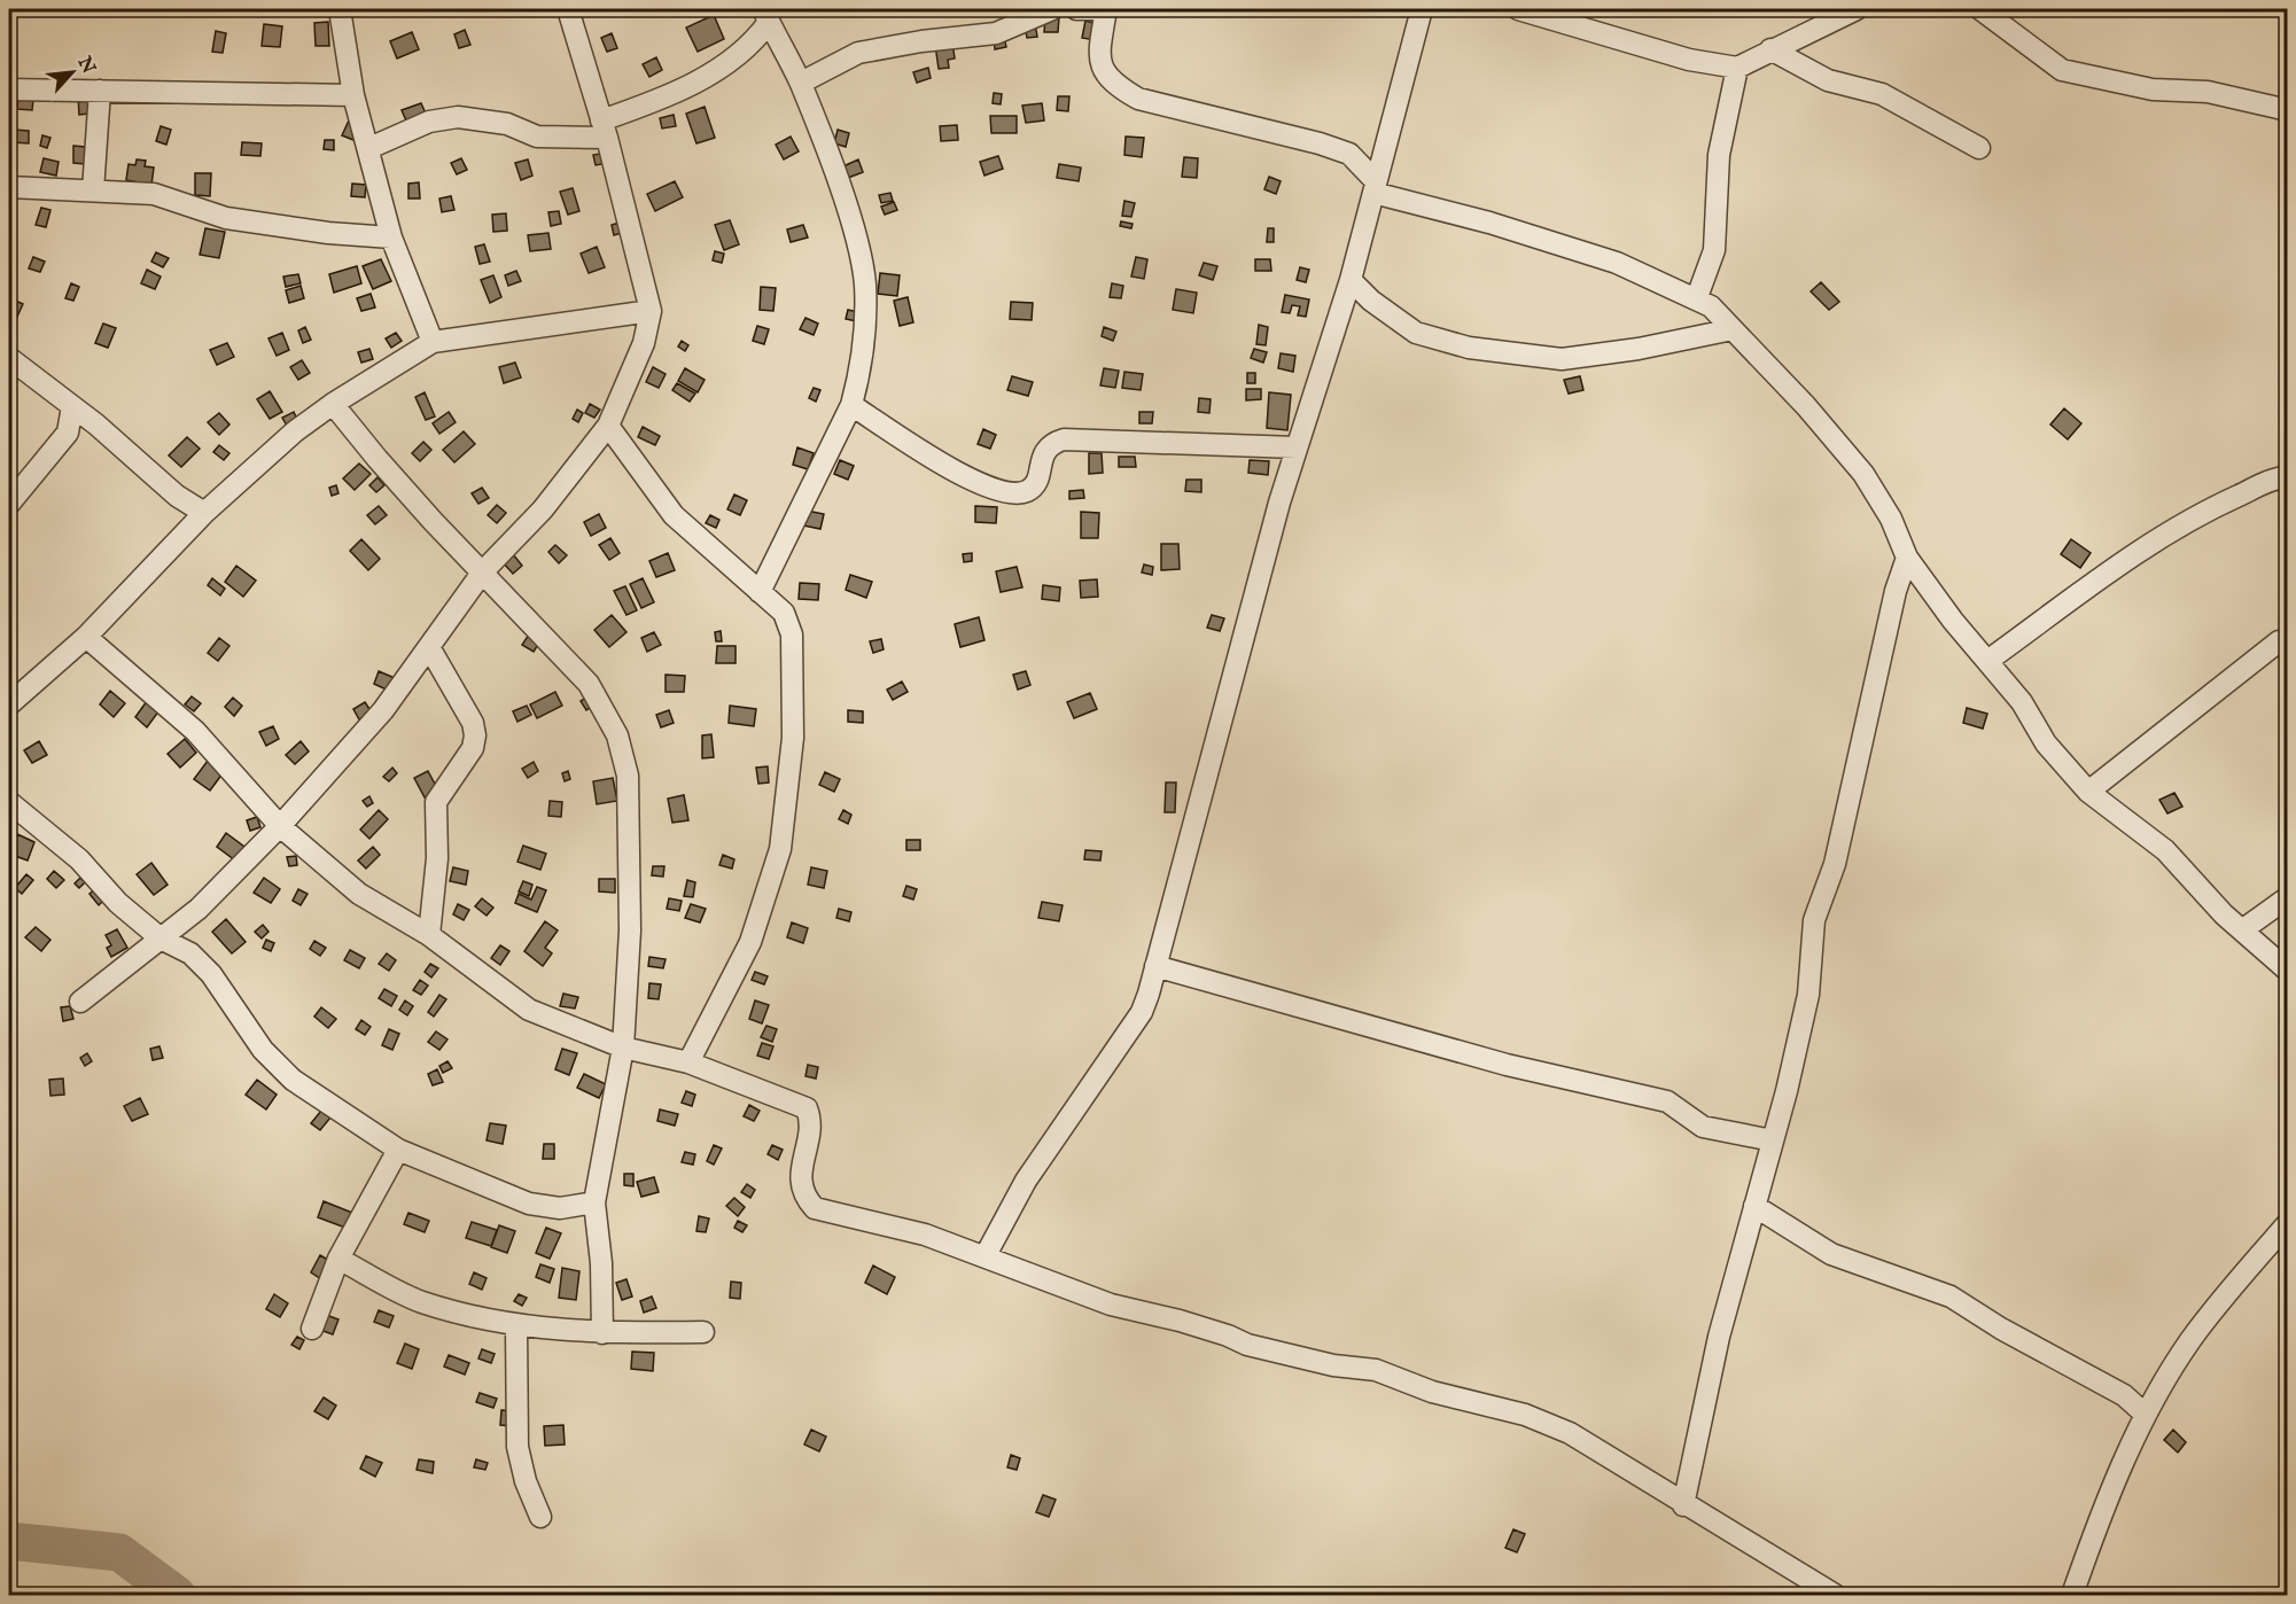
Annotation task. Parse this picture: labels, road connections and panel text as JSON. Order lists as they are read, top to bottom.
{
  "north": "top right"
}
